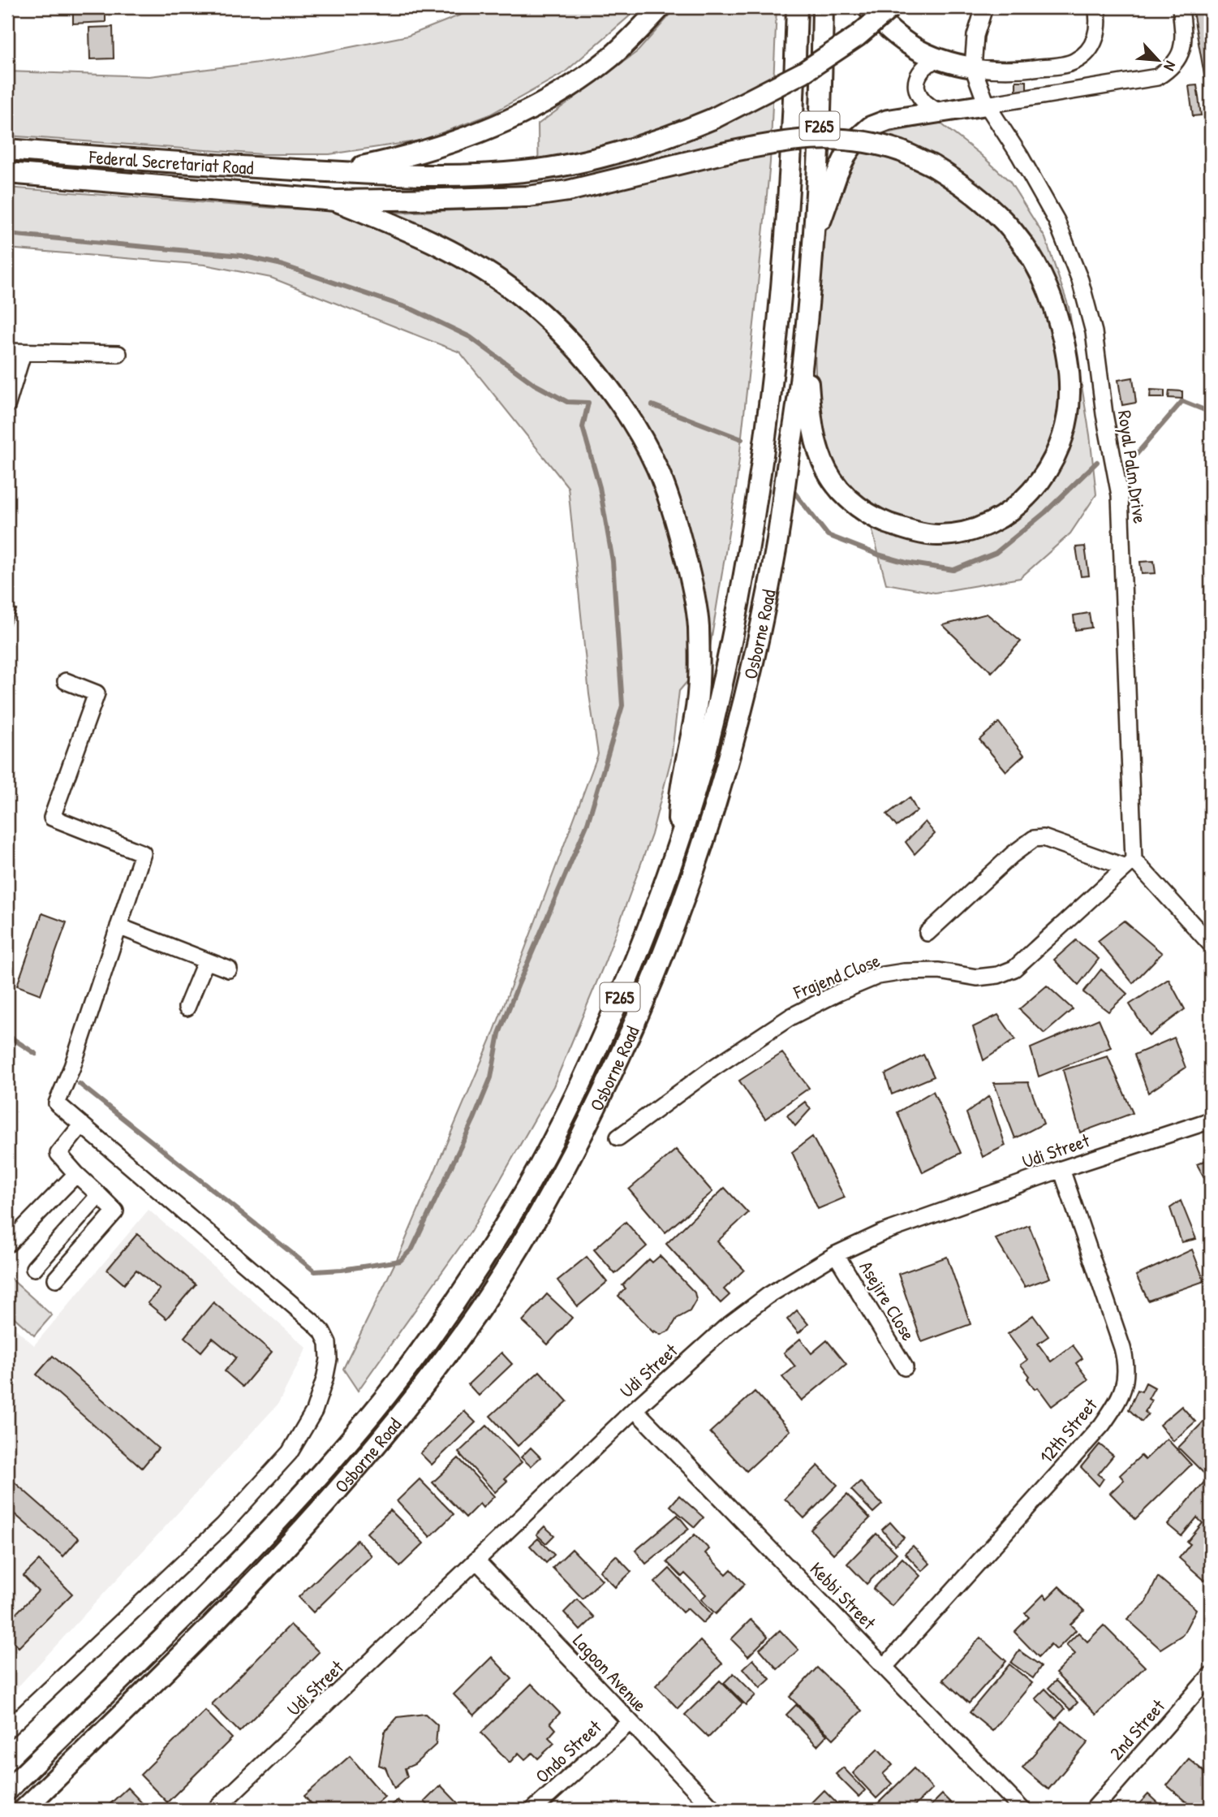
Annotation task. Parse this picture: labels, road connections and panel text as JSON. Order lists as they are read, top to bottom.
{
  "streets": {
    "main road": ["F265", "Federal Secretariat Road", "Osborne Road"],
    "street": [
      "Royal Palm Drive",
      "Frajend Close",
      "Udi Street",
      "Asejire Close",
      "12th Street",
      "Kebbi Street",
      "Lagoon Avenue",
      "2nd Street",
      "Ondo Street"
    ]
  },
  "crossings": [
    ["Royal Palm Drive", "Frajend Close"],
    ["Udi Street", "Asejire Close"],
    ["Udi Street", "12th Street"],
    ["Udi Street", "Kebbi Street"],
    ["Udi Street", "Lagoon Avenue"],
    ["12th Street", "Kebbi Street"],
    ["Lagoon Avenue", "Ondo Street"]
  ],
  "north": "bottom right"
}
